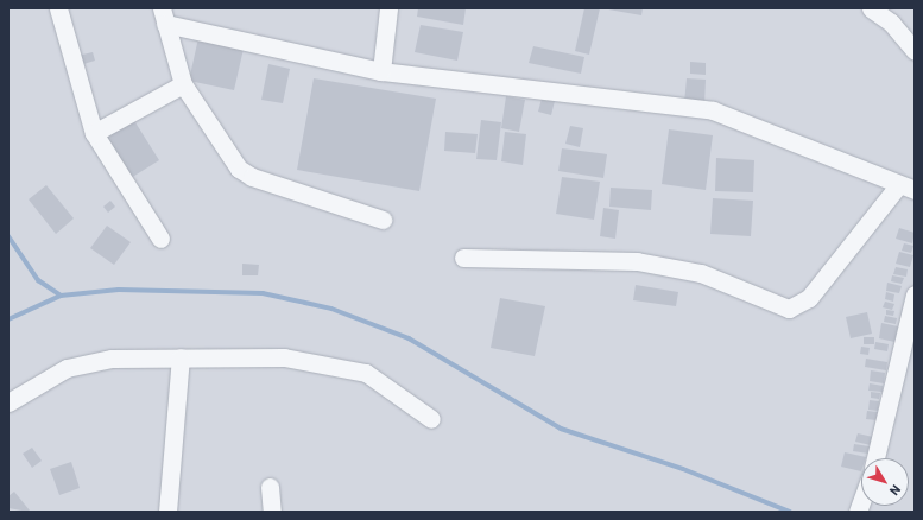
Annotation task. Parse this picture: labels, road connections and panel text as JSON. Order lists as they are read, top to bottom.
{
  "north": "bottom right"
}
